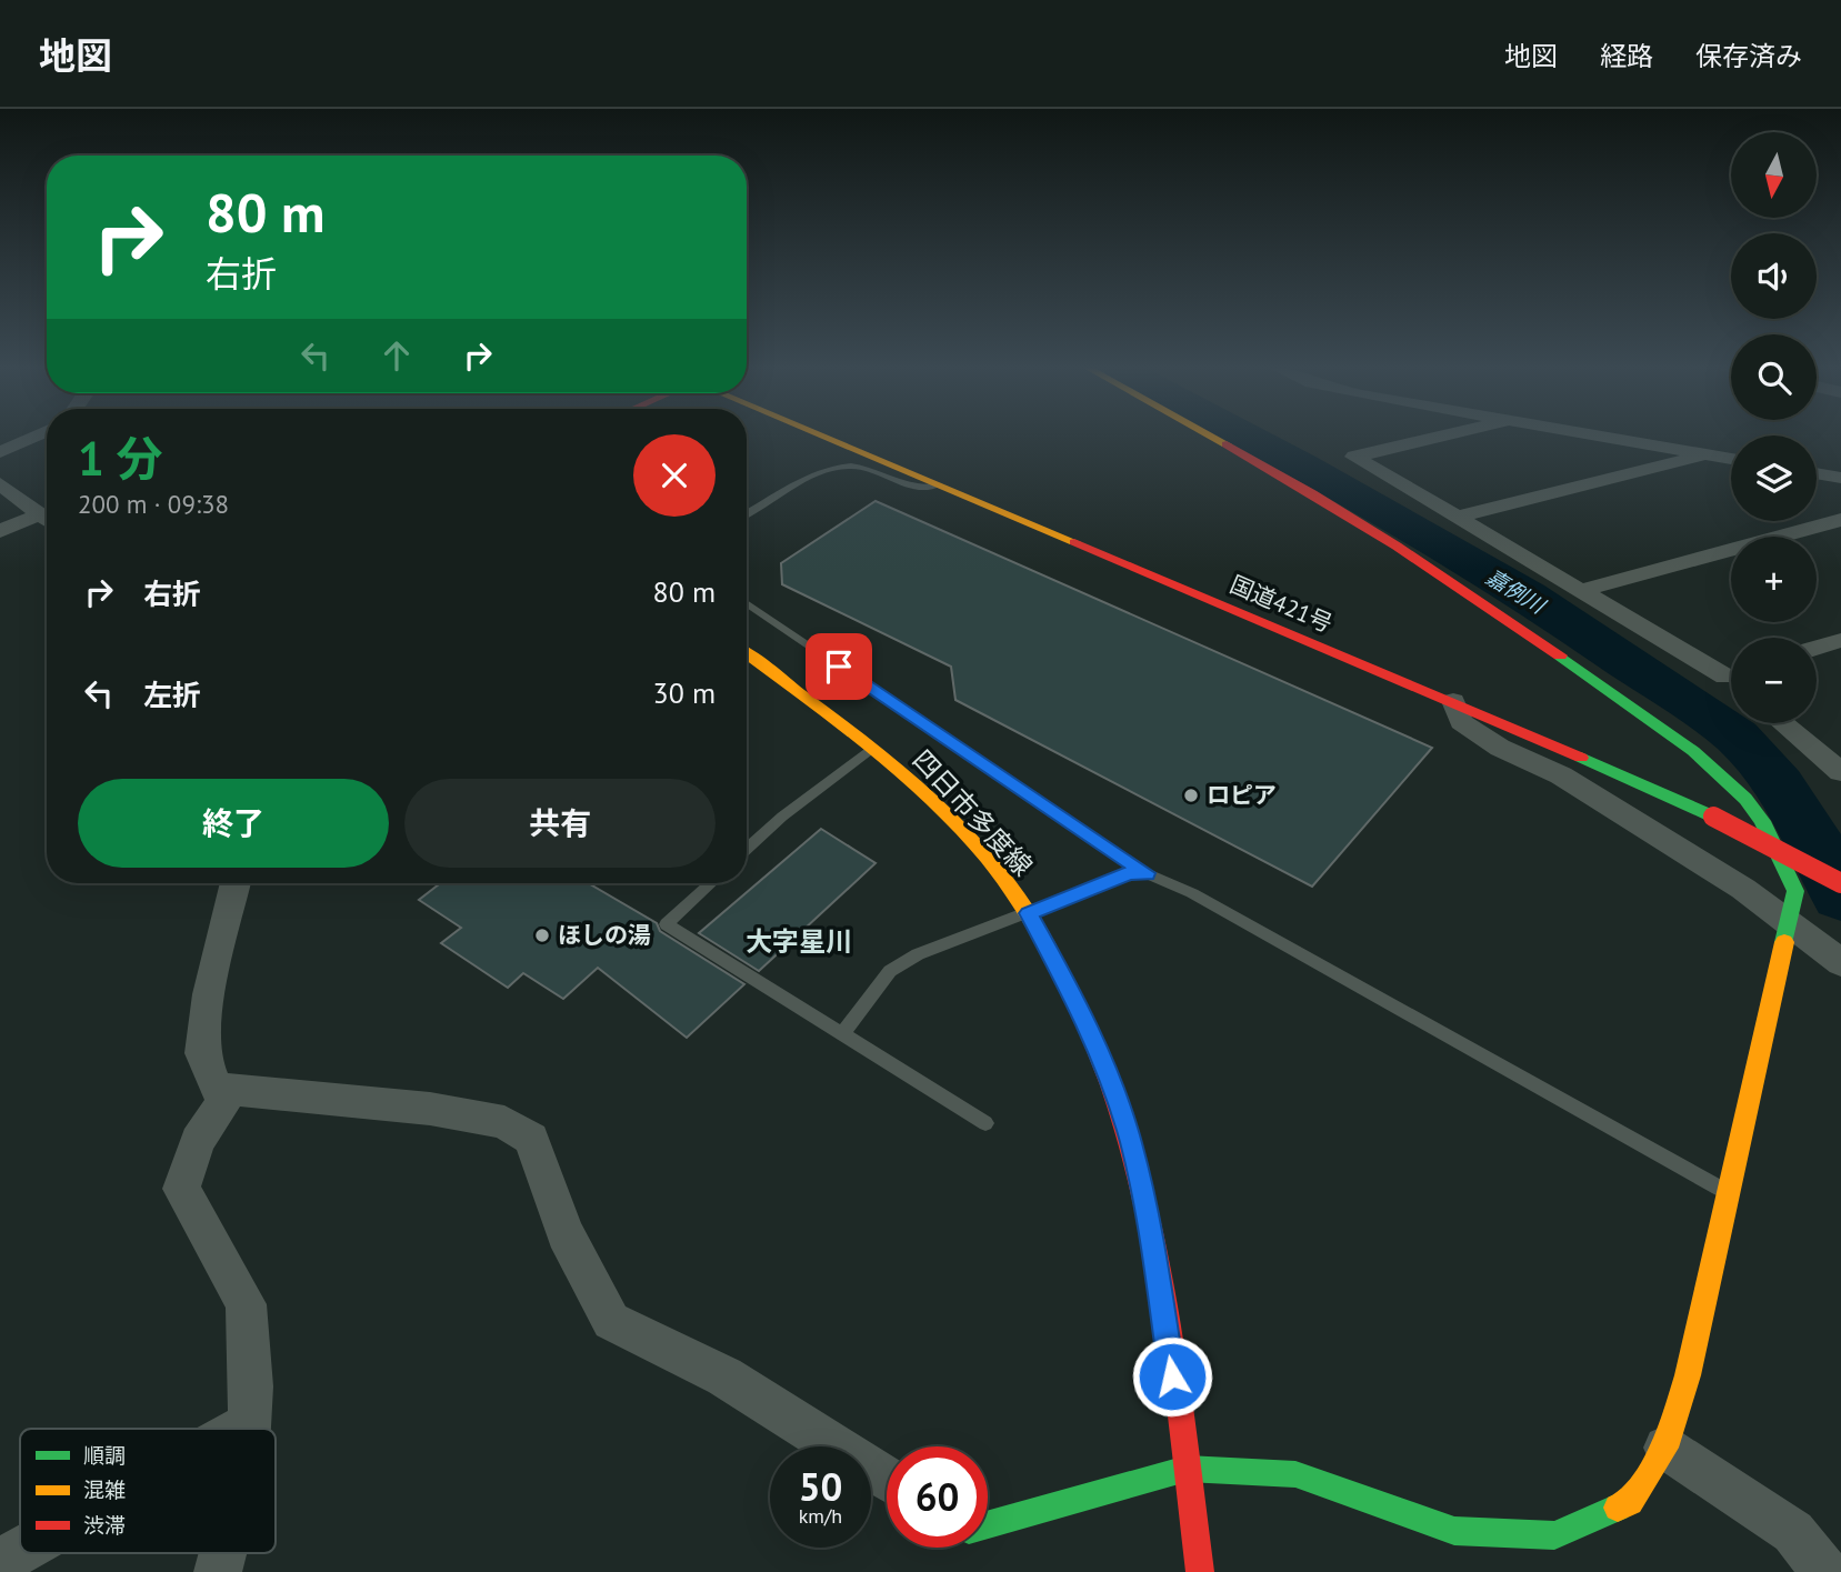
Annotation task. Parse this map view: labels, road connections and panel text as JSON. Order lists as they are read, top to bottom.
{
  "streets": {
    "main road": ["国道421号", "四日市多度線"]
  },
  "districts": ["大字星川"],
  "water": ["嘉例川"],
  "places": ["ロピア", "ほしの湯"],
  "legend": ["順調", "混雑", "渋滞"],
  "north": "bottom",
  "page": {
    "header": "地図",
    "nav": ["地図", "経路", "保存済み"],
    "map_buttons": ["+", "−"],
    "turn": ["80 m", "右折"],
    "heading": ["1 分", "200 m · 09:38"],
    "list": [
      {
        "name": "右折",
        "value": "80 m"
      },
      {
        "name": "左折",
        "value": "30 m"
      }
    ],
    "buttons": ["終了", "共有"],
    "speed": "50 km/h",
    "limit": "60"
  }
}
